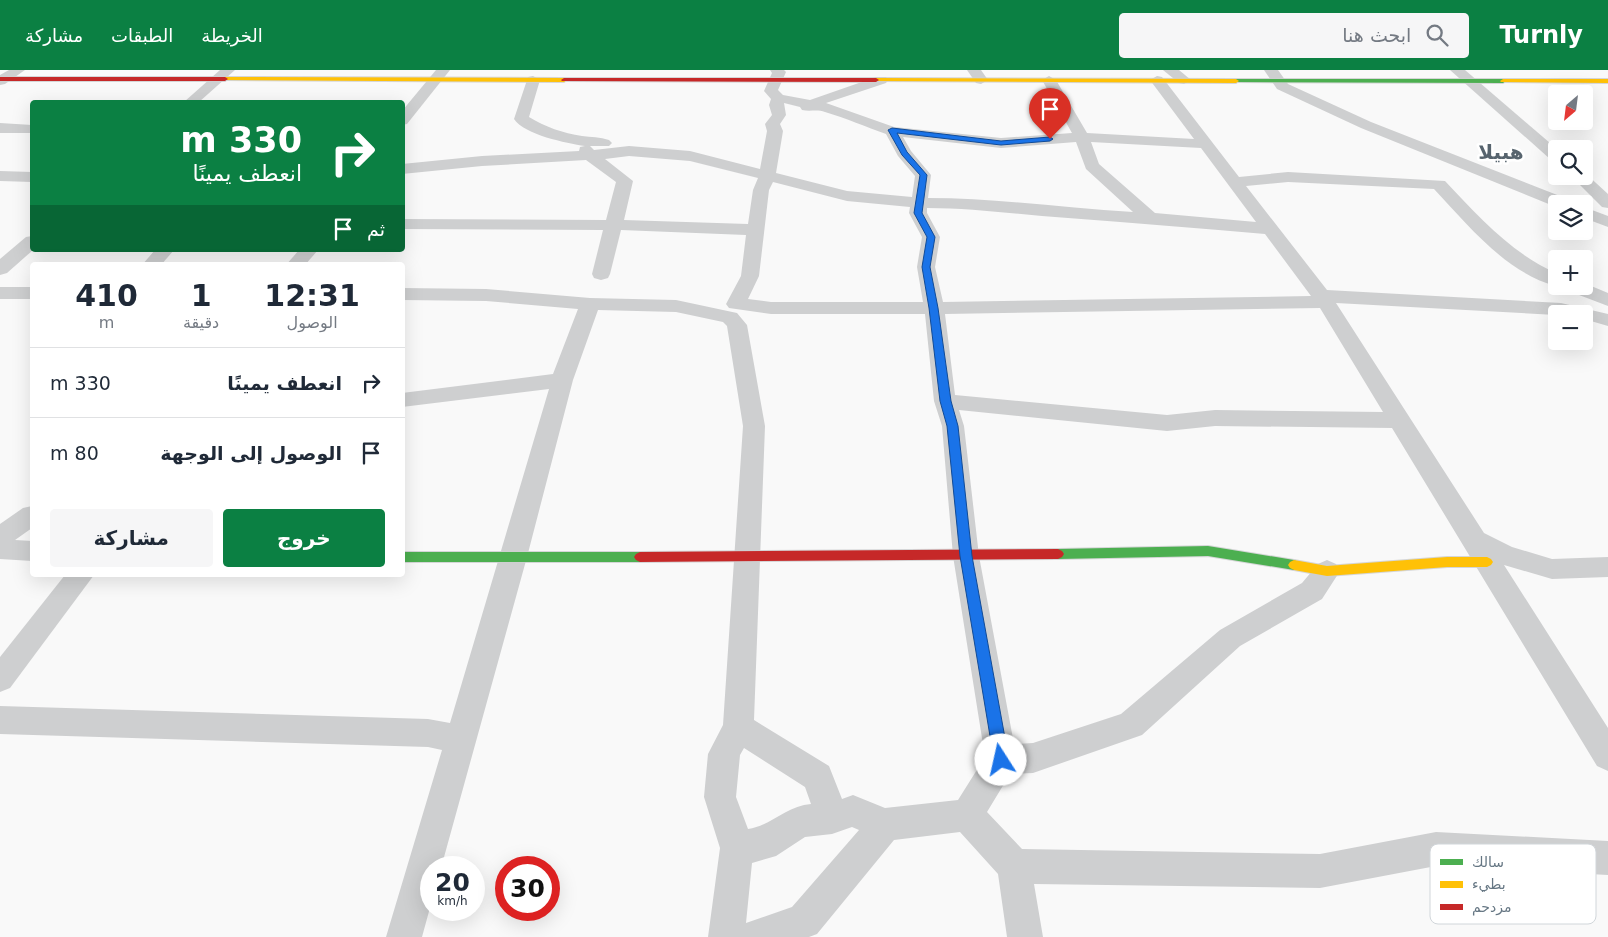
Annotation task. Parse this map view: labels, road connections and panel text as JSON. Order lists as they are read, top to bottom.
{
  "districts": ["هبيلا"],
  "legend": ["سالك", "بطيء", "مزدحم"],
  "north": "bottom left",
  "page": {
    "header": "Turnly",
    "search": "ابحث هنا",
    "nav": ["الخريطة", "الطبقات", "مشاركة"],
    "map_buttons": ["+", "−"],
    "turn": ["330 m", "انعطف يمينًا"],
    "then": "ثم",
    "eta": [
      "12:31",
      "الوصول",
      "1",
      "دقيقة",
      "410",
      "m"
    ],
    "list": [
      {
        "name": "انعطف يمينًا",
        "value": "330 m"
      },
      {
        "name": "الوصول إلى الوجهة",
        "value": "80 m"
      }
    ],
    "buttons": ["خروج", "مشاركة"],
    "speed": "20 km/h",
    "limit": "30"
  }
}
